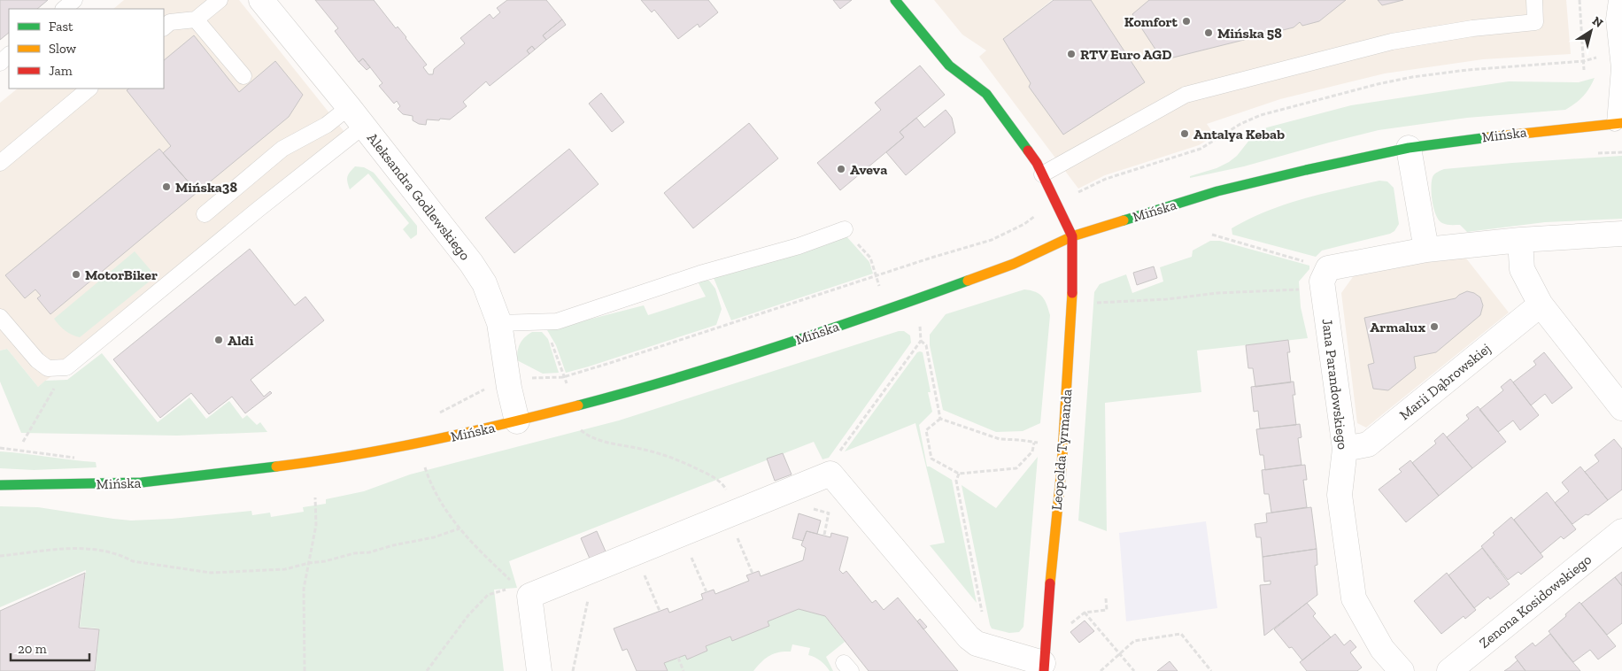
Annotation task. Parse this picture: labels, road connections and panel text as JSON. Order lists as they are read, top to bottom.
{
  "streets": {
    "street": [
      "Mińska",
      "Aleksandra Godlewskiego",
      "Marii Dąbrowskiej",
      "Jana Parandowskiego",
      "Leopolda Tyrmanda",
      "Zenona Kosidowskiego"
    ]
  },
  "crossings": [
    ["Mińska", "Aleksandra Godlewskiego"],
    ["Mińska", "Leopolda Tyrmanda"],
    ["Marii Dąbrowskiej", "Jana Parandowskiego"]
  ],
  "places": [
    "Komfort",
    "Mińska 58",
    "RTV Euro AGD",
    "Antalya Kebab",
    "Aveva",
    "Mińska38",
    "MotorBiker",
    "Armalux",
    "Aldi"
  ],
  "legend": ["Fast", "Slow", "Jam"],
  "scale_bar": "20 m",
  "north": "top right"
}
